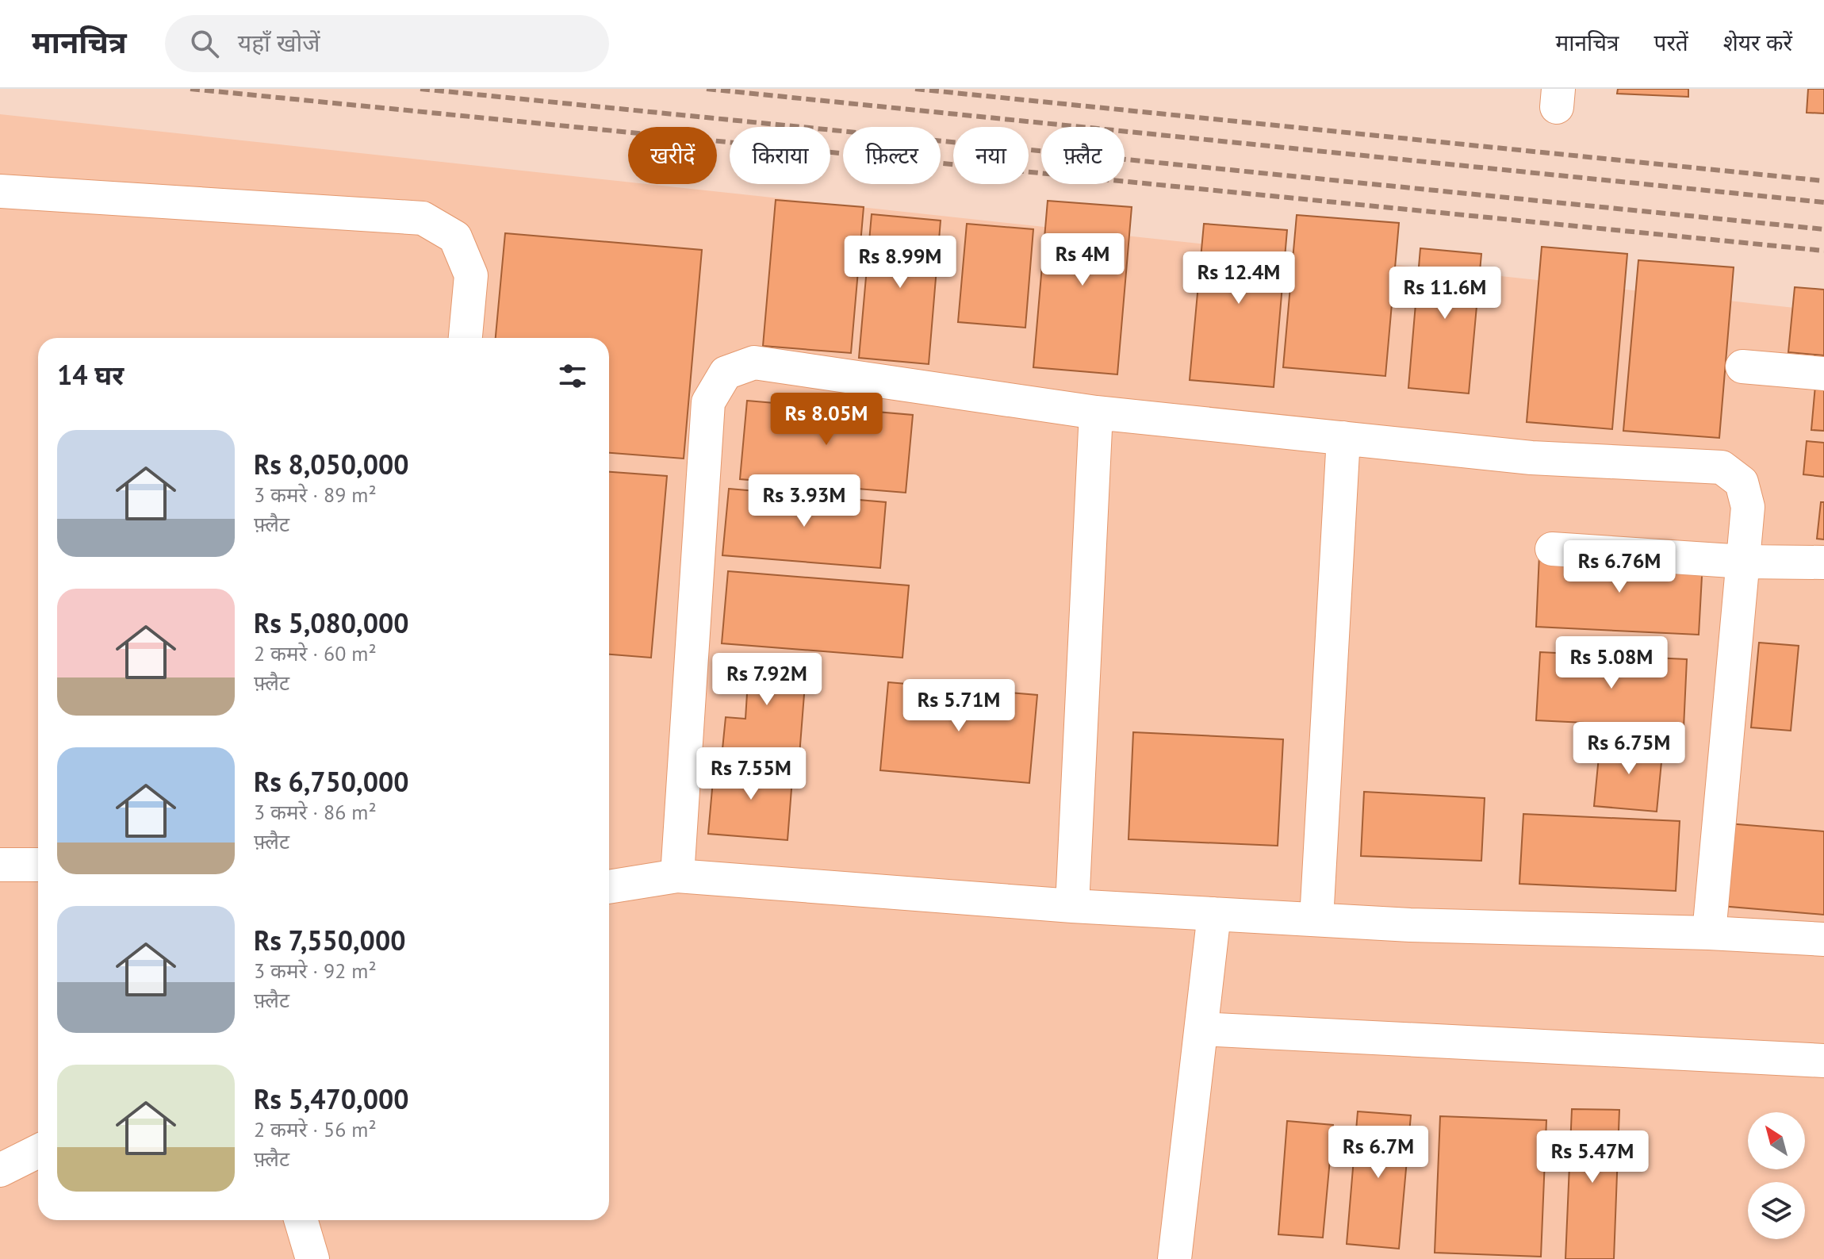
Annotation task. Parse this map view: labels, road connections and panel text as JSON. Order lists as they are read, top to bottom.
{
  "north": "top left",
  "page": {
    "header": "मानचित्र",
    "search": "यहाँ खोजें",
    "nav": ["मानचित्र", "परतें", "शेयर करें"],
    "chip": [
      "खरीदें",
      "किराया",
      "फ़िल्टर",
      "नया",
      "फ़्लैट"
    ],
    "price": [
      "Rs 4M",
      "Rs 8.99M",
      "Rs 12.4M",
      "Rs 11.6M",
      "Rs 8.05M",
      "Rs 3.93M",
      "Rs 6.76M",
      "Rs 5.08M",
      "Rs 7.92M",
      "Rs 5.71M",
      "Rs 6.75M",
      "Rs 7.55M",
      "Rs 6.7M",
      "Rs 5.47M"
    ],
    "heading": "14 घर",
    "list": [
      {
        "name": "Rs 8,050,000",
        "note": "3 कमरे · 89 m² · फ़्लैट"
      },
      {
        "name": "Rs 5,080,000",
        "note": "2 कमरे · 60 m² · फ़्लैट"
      },
      {
        "name": "Rs 6,750,000",
        "note": "3 कमरे · 86 m² · फ़्लैट"
      },
      {
        "name": "Rs 7,550,000",
        "note": "3 कमरे · 92 m² · फ़्लैट"
      },
      {
        "name": "Rs 5,470,000",
        "note": "2 कमरे · 56 m² · फ़्लैट"
      }
    ]
  }
}
